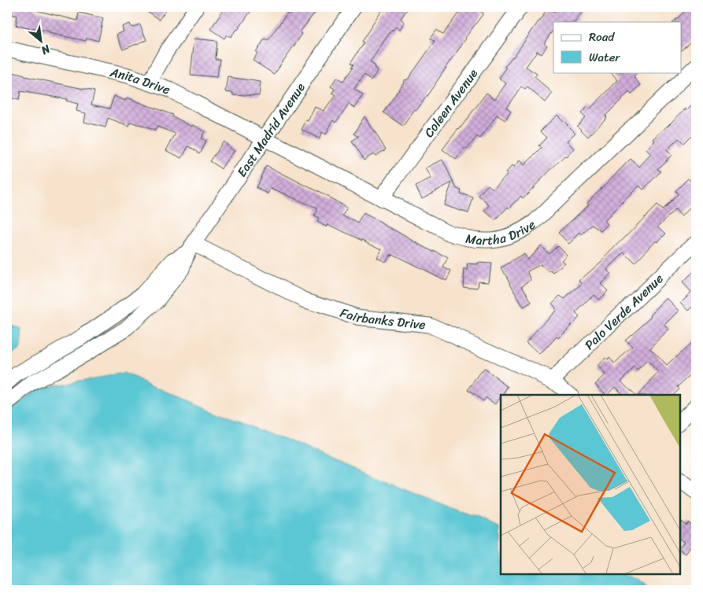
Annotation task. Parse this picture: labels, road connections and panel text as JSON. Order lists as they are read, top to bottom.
{
  "streets": {
    "street": [
      "Anita Drive",
      "Coleen Avenue",
      "East Madrid Avenue",
      "Martha Drive",
      "Palo Verde Avenue",
      "Fairbanks Drive"
    ]
  },
  "crossings": [
    ["Anita Drive", "East Madrid Avenue"],
    ["Anita Drive", "Martha Drive"],
    ["Coleen Avenue", "Martha Drive"],
    ["East Madrid Avenue", "Martha Drive"],
    ["East Madrid Avenue", "Fairbanks Drive"],
    ["Palo Verde Avenue", "Fairbanks Drive"]
  ],
  "legend": ["Road", "Water"],
  "north": "bottom right"
}
